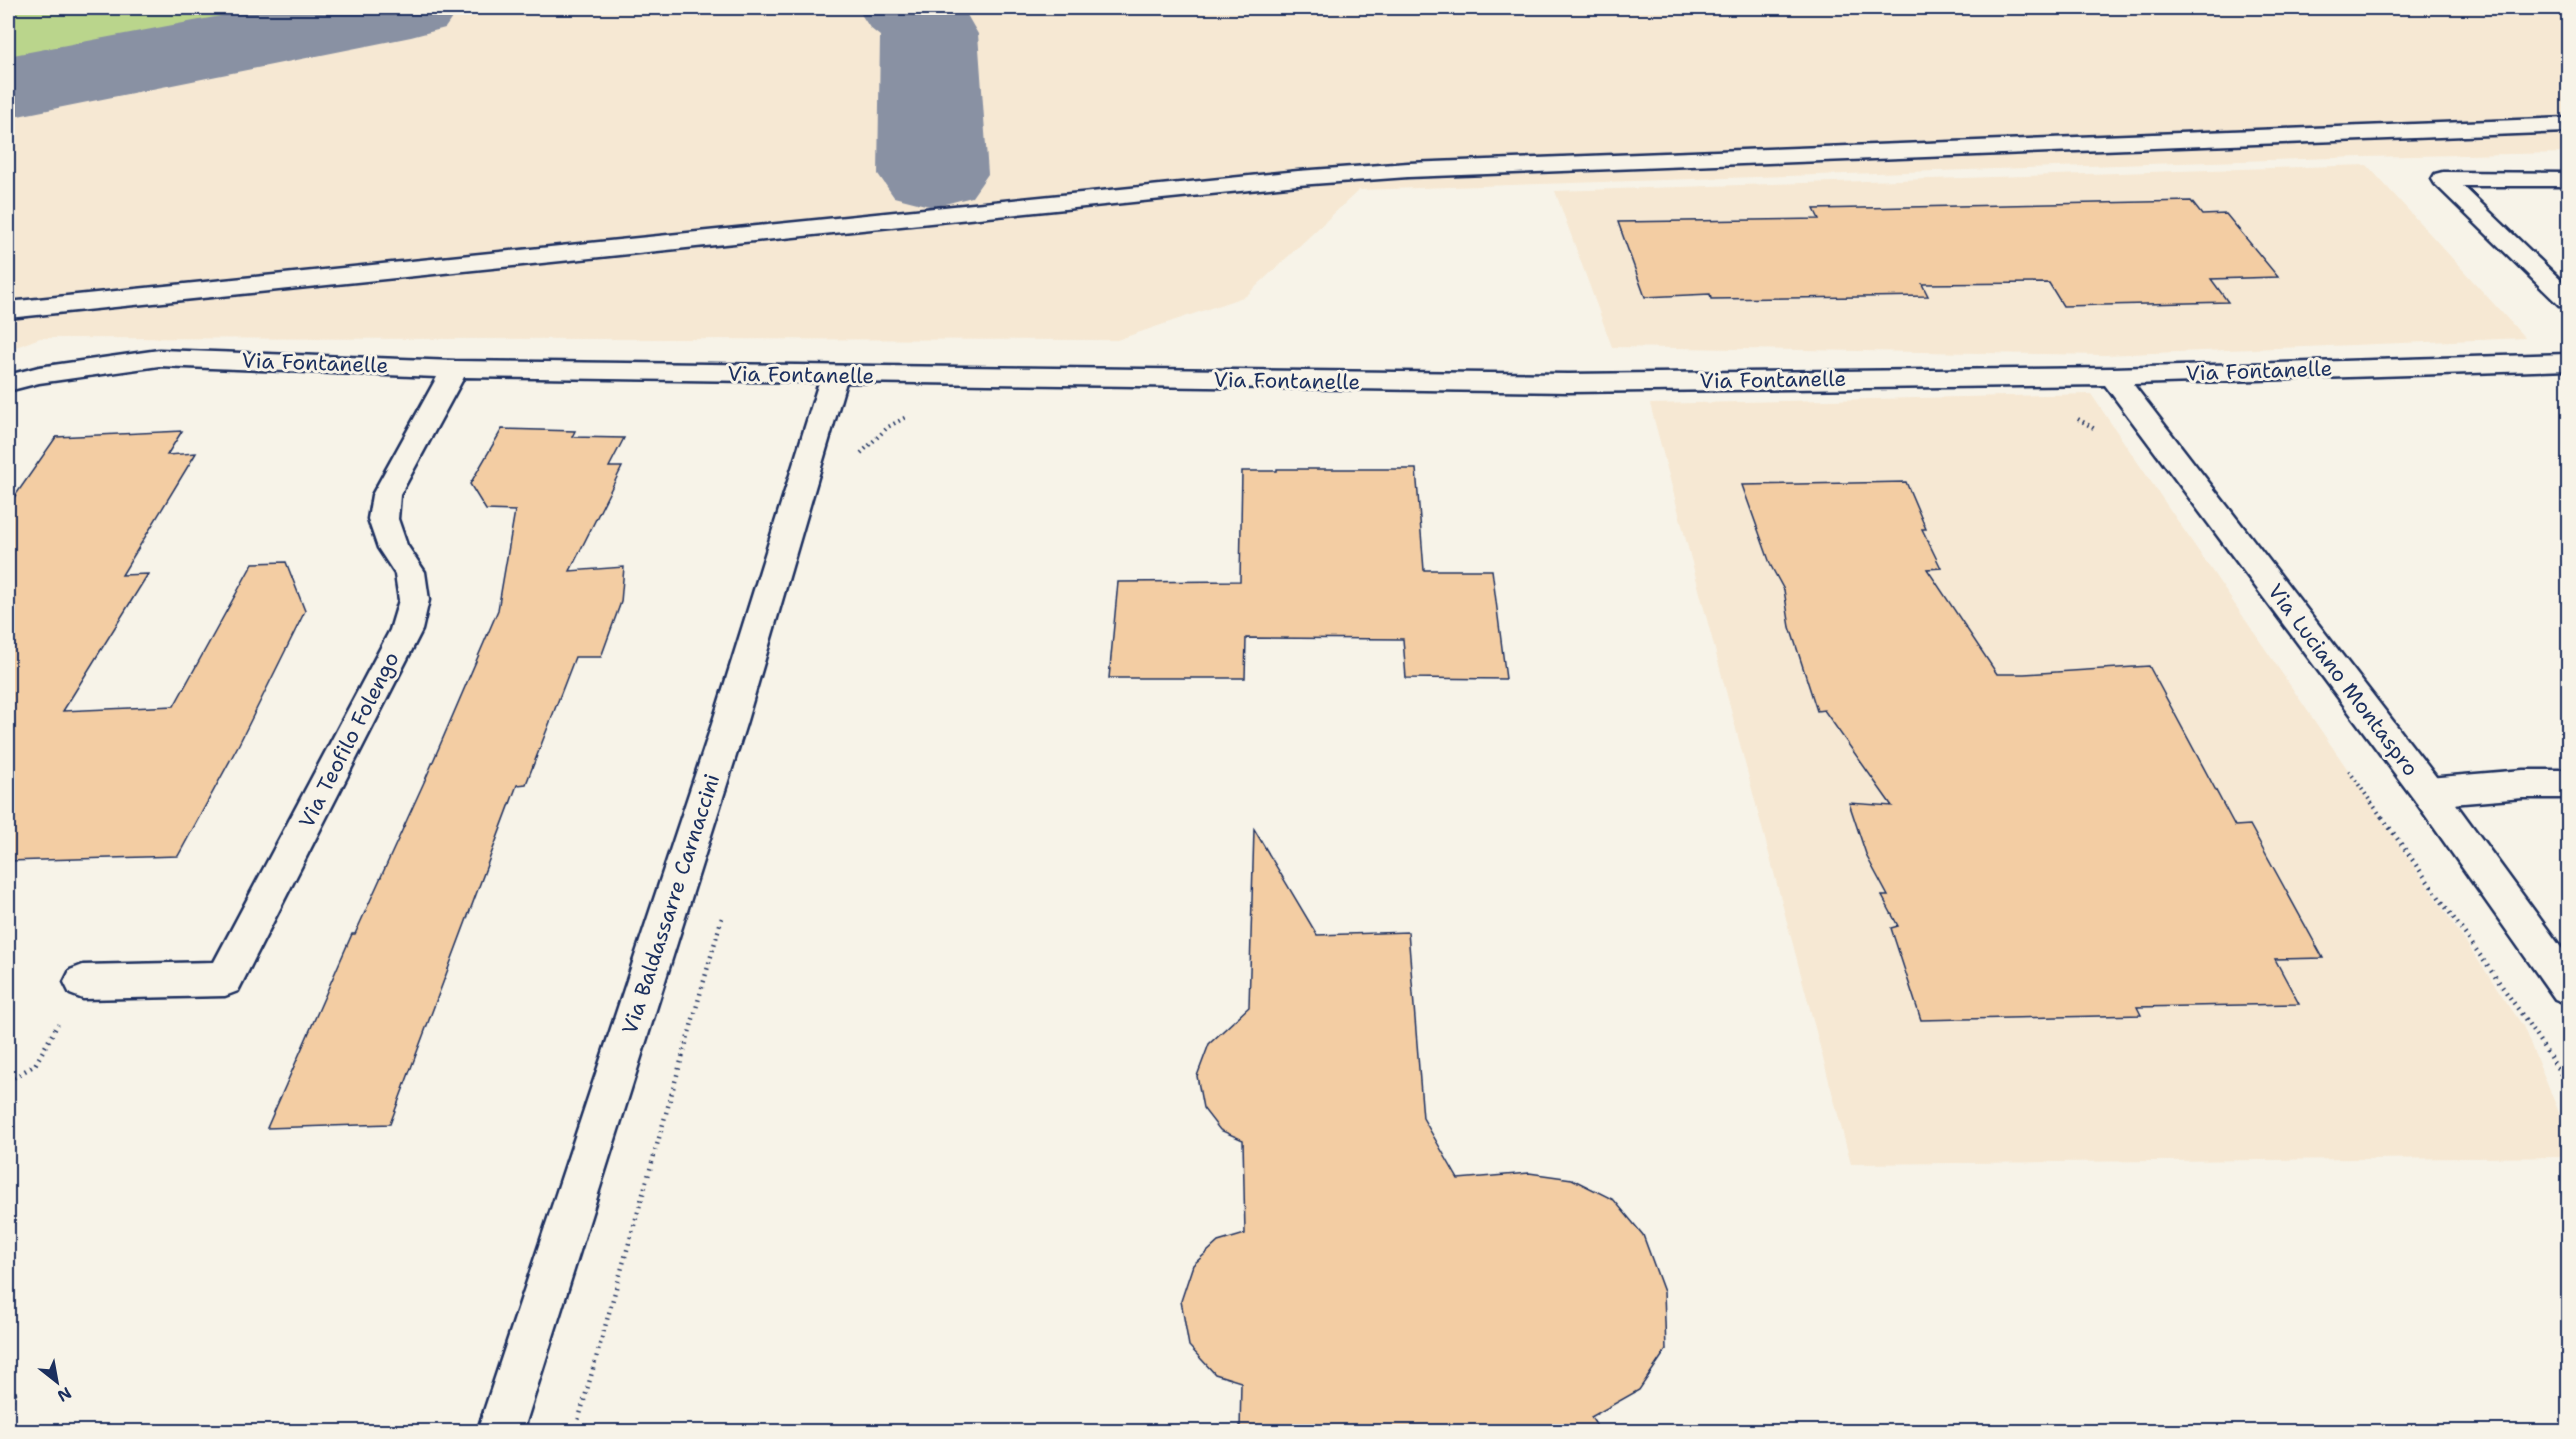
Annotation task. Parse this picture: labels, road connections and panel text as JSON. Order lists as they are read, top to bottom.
{
  "streets": {
    "street": [
      "Via Fontanelle",
      "Via Luciano Montaspro",
      "Via Teofilo Folengo",
      "Via Baldassarre Carnaccini"
    ]
  },
  "crossings": [
    ["Via Fontanelle", "Via Luciano Montaspro"],
    ["Via Fontanelle", "Via Teofilo Folengo"],
    ["Via Fontanelle", "Via Baldassarre Carnaccini"]
  ],
  "north": "bottom right"
}
